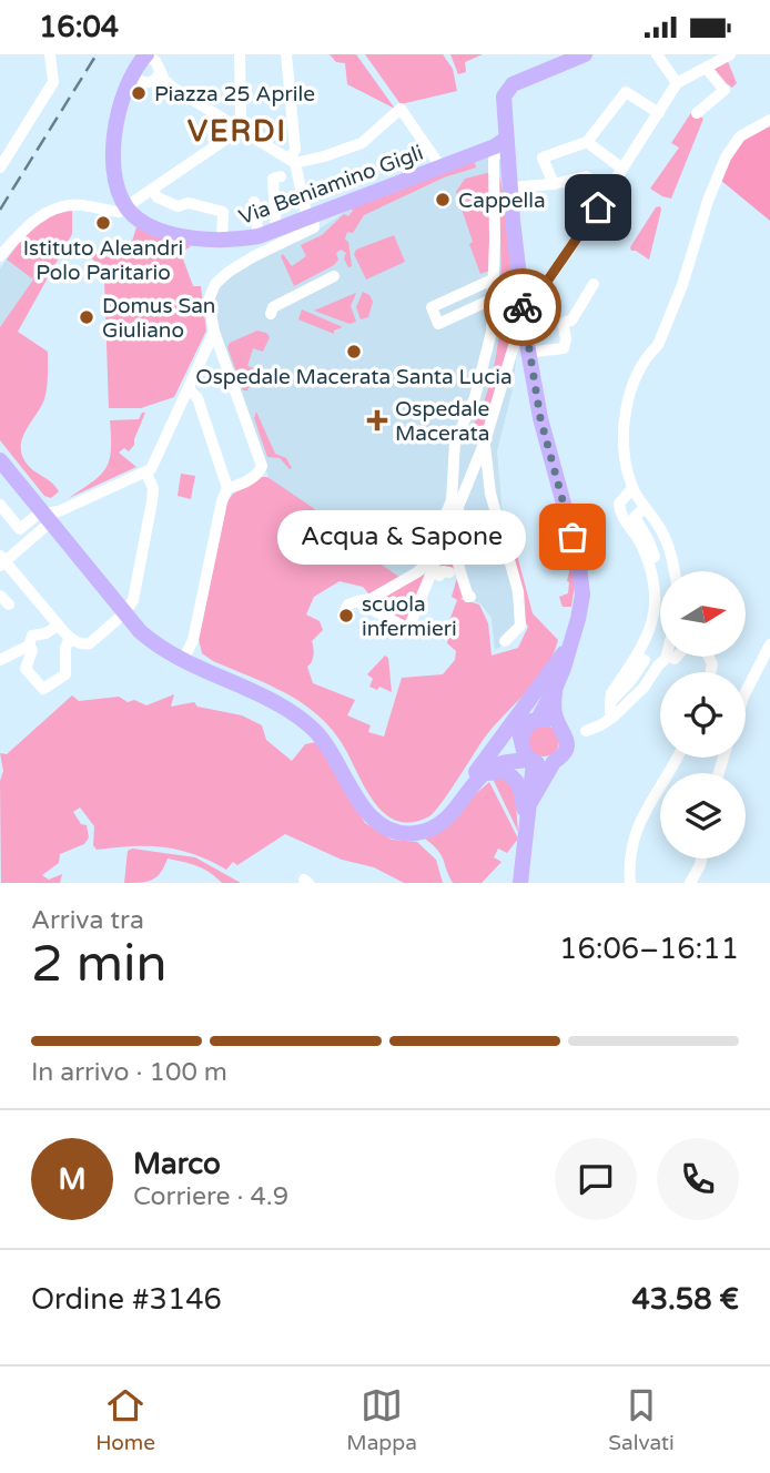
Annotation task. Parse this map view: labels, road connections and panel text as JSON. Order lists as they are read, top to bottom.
{
  "streets": {
    "main road": ["Via Beniamino Gigli"]
  },
  "districts": ["VERDI"],
  "places": {
    "other": [
      "Piazza 25 Aprile",
      "Cappella",
      "Istituto Aleandri Polo Paritario",
      "Domus San Giuliano",
      "Ospedale Macerata Santa Lucia",
      "Acqua & Sapone",
      "scuola infermieri"
    ],
    "health": ["Ospedale Macerata"]
  },
  "north": "right",
  "page": {
    "status": "16:04",
    "bubble": "Acqua & Sapone",
    "heading": ["2 min", "Arriva tra", "16:06–16:11"],
    "panel": [
      "Marco",
      "Corriere · 4.9",
      "Ordine #3146",
      "43.58 €"
    ],
    "bar": "In arrivo · 100 m",
    "round": "M",
    "tabs": ["Home", "Mappa", "Salvati"]
  }
}
